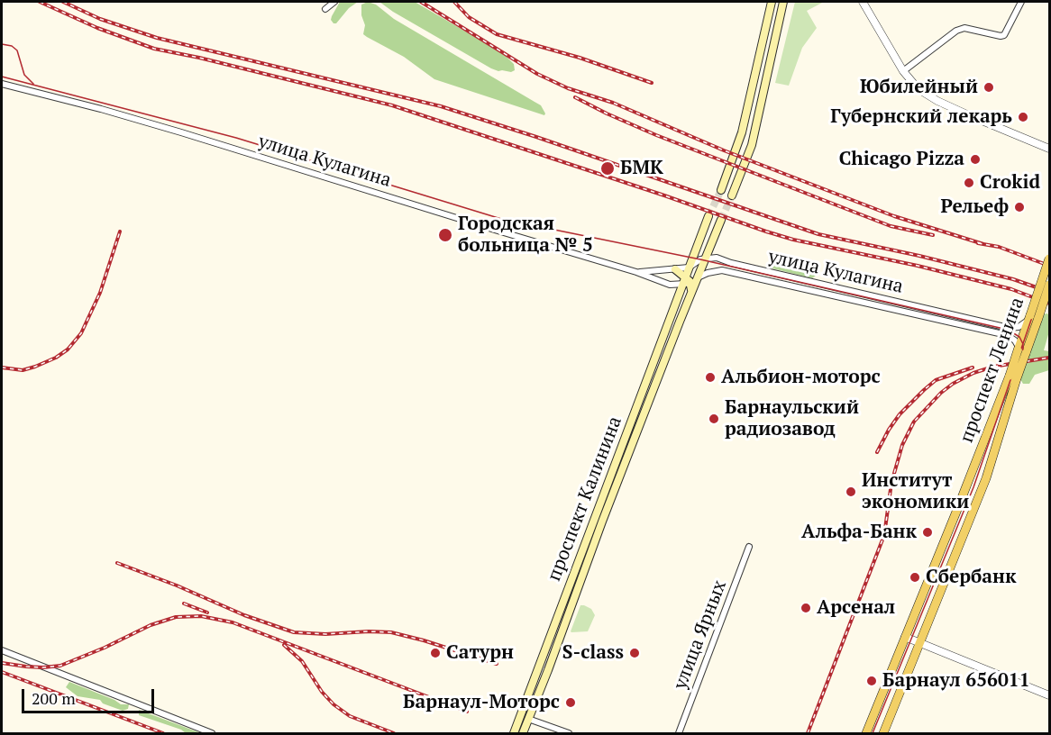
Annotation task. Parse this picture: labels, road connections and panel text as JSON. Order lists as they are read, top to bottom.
{
  "streets": {
    "main road": ["проспект Ленина", "проспект Калинина"],
    "street": ["улица Кулагина", "улица Ярных"]
  },
  "crossings": [
    ["улица Кулагина", "проспект Ленина"],
    ["улица Кулагина", "проспект Калинина"]
  ],
  "places": [
    "Юбилейный",
    "Губернский лекарь",
    "Chicago Pizza",
    "БМК",
    "Crokid",
    "Рельеф",
    "Городская больница № 5",
    "Альбион-моторс",
    "Барнаульский радиозавод",
    "Институт экономики",
    "Альфа-Банк",
    "Сбербанк",
    "Арсенал",
    "Сатурн",
    "S-class",
    "Барнаул 656011",
    "Барнаул-Моторс"
  ],
  "scale_bar": "200 m"
}
